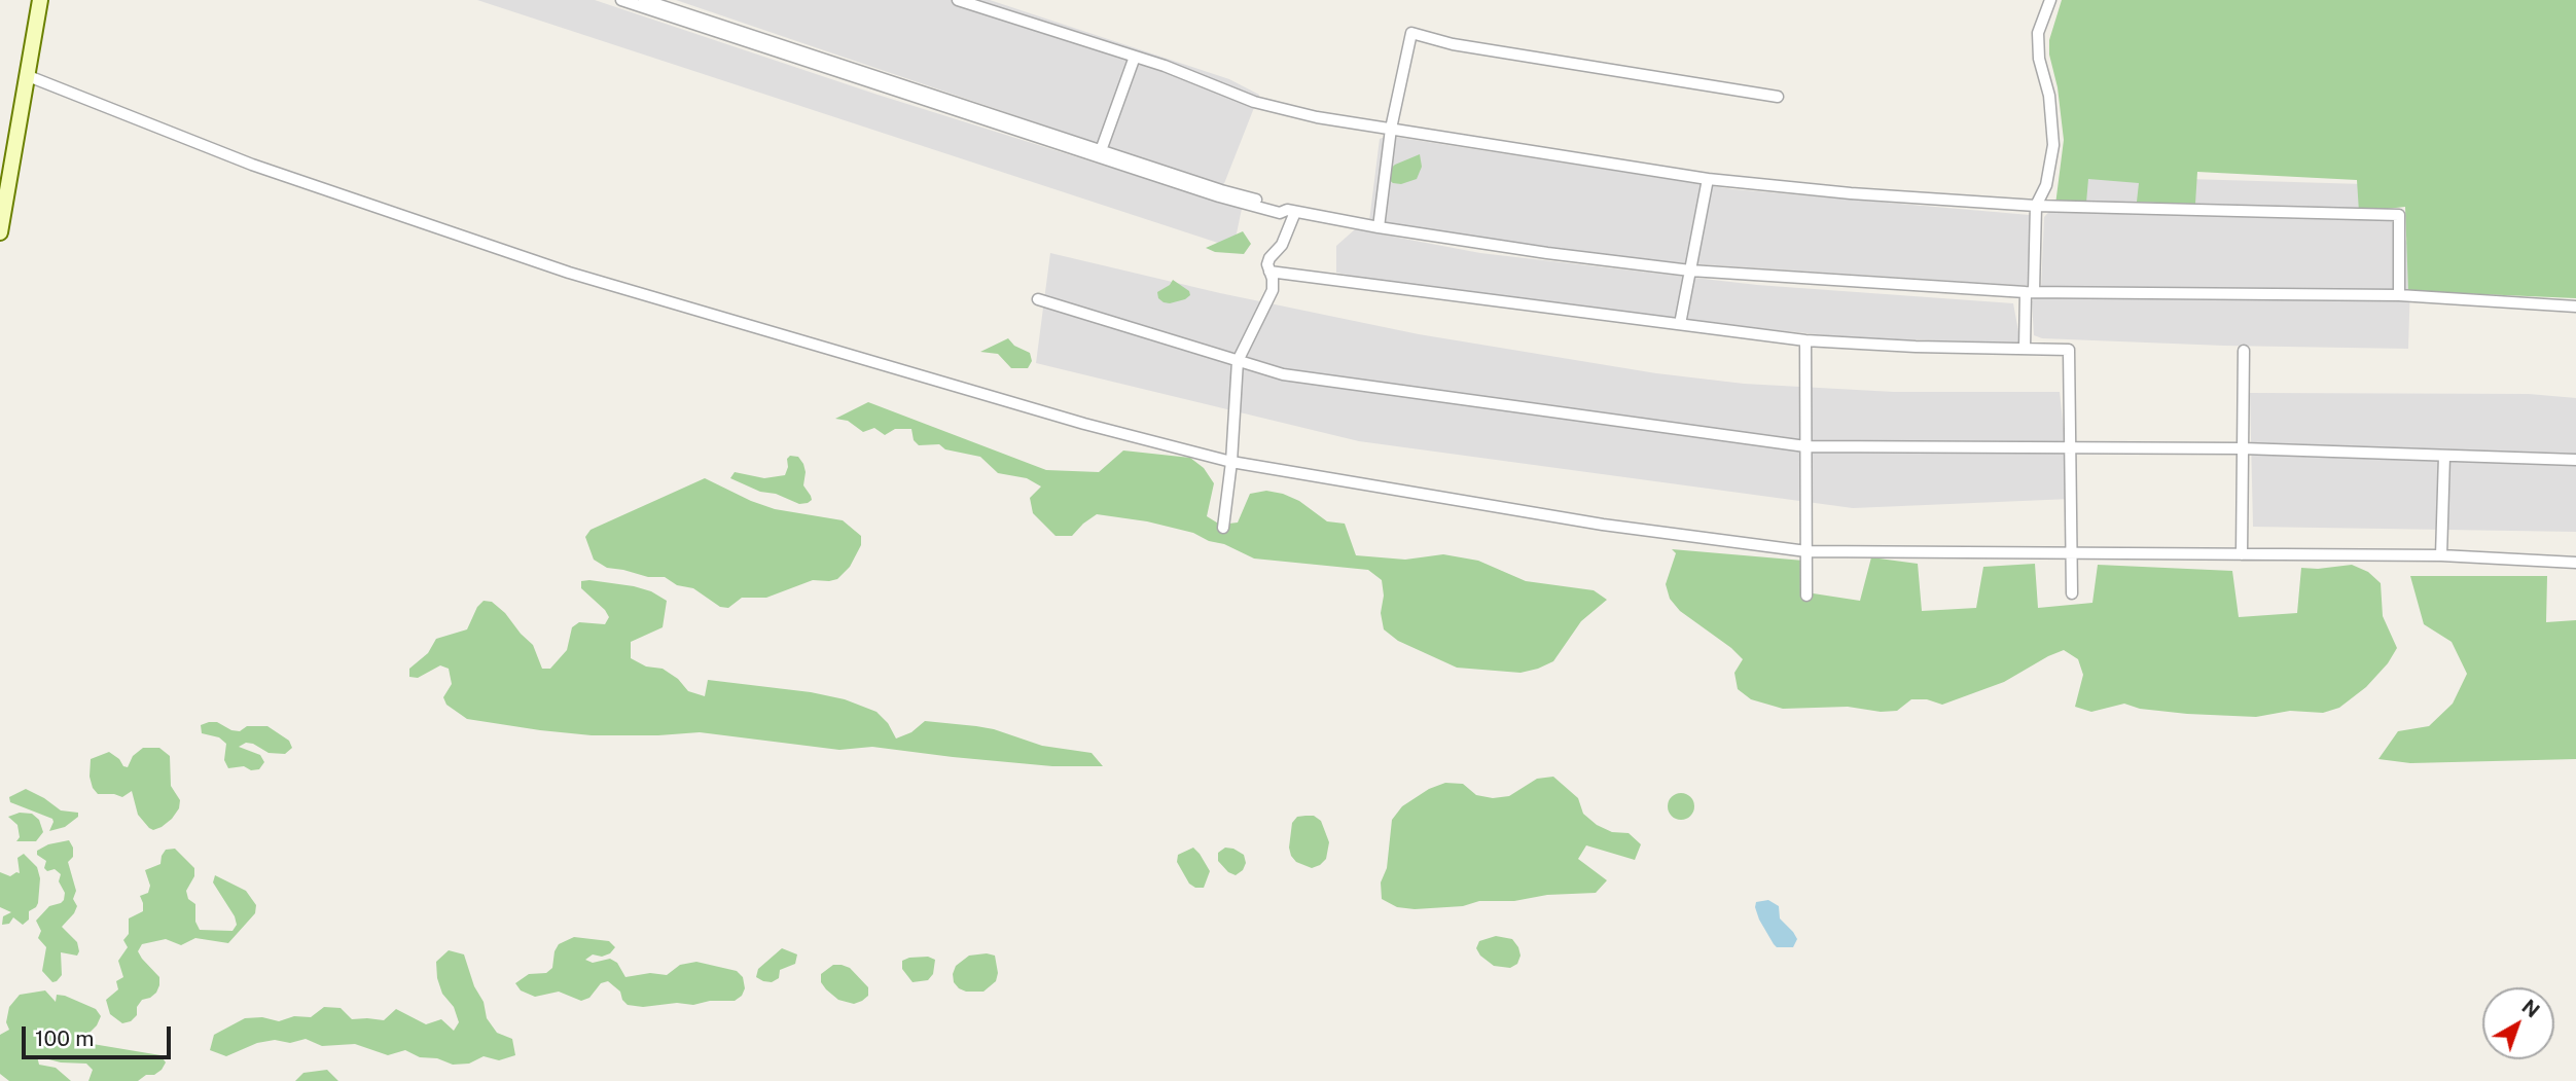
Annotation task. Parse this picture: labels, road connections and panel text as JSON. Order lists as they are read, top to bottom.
{
  "scale_bar": "100 m",
  "north": "top right"
}
